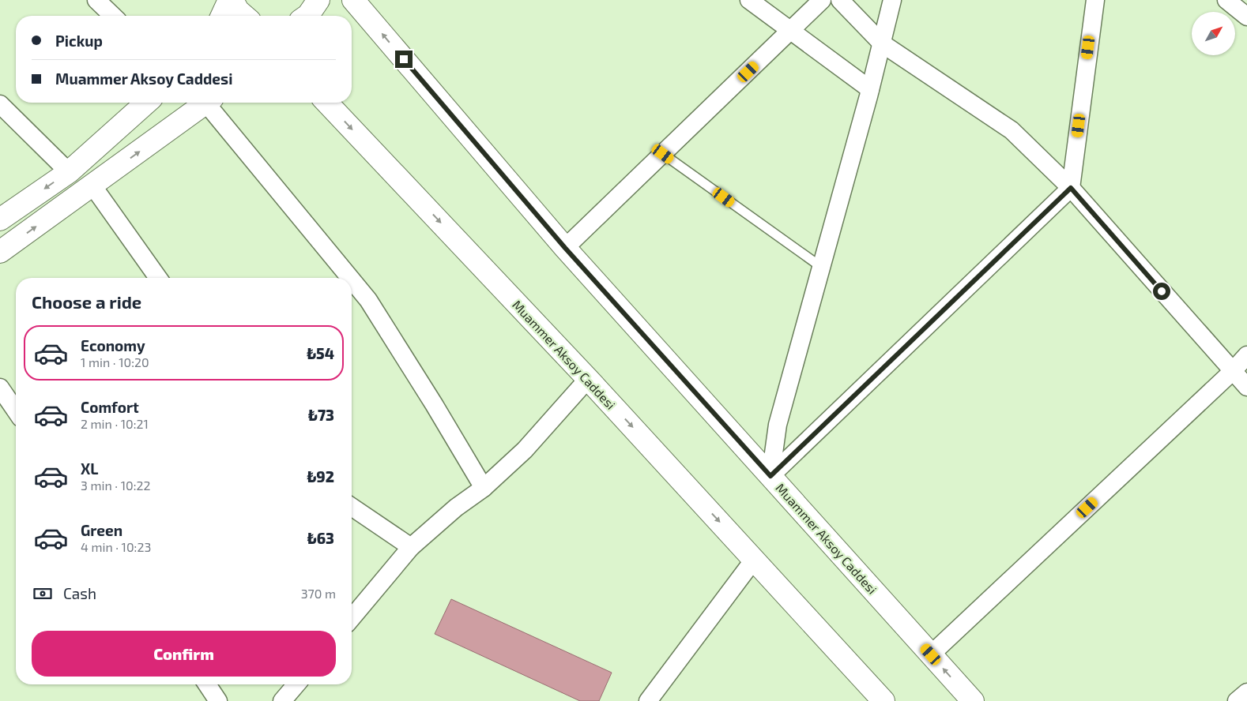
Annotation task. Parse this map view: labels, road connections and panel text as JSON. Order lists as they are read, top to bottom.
{
  "streets": {
    "main road": ["Muammer Aksoy Caddesi"]
  },
  "north": "top right",
  "page": {
    "banner": ["Pickup", "Muammer Aksoy Caddesi"],
    "heading": "Choose a ride",
    "list": [
      {
        "name": "Economy",
        "note": "1 min · 10:20",
        "value": "₺54"
      },
      {
        "name": "Comfort",
        "note": "2 min · 10:21",
        "value": "₺73"
      },
      {
        "name": "XL",
        "note": "3 min · 10:22",
        "value": "₺92"
      },
      {
        "name": "Green",
        "note": "4 min · 10:23",
        "value": "₺63"
      }
    ],
    "pay": ["Cash", "370 m"],
    "buttons": "Confirm"
  }
}
